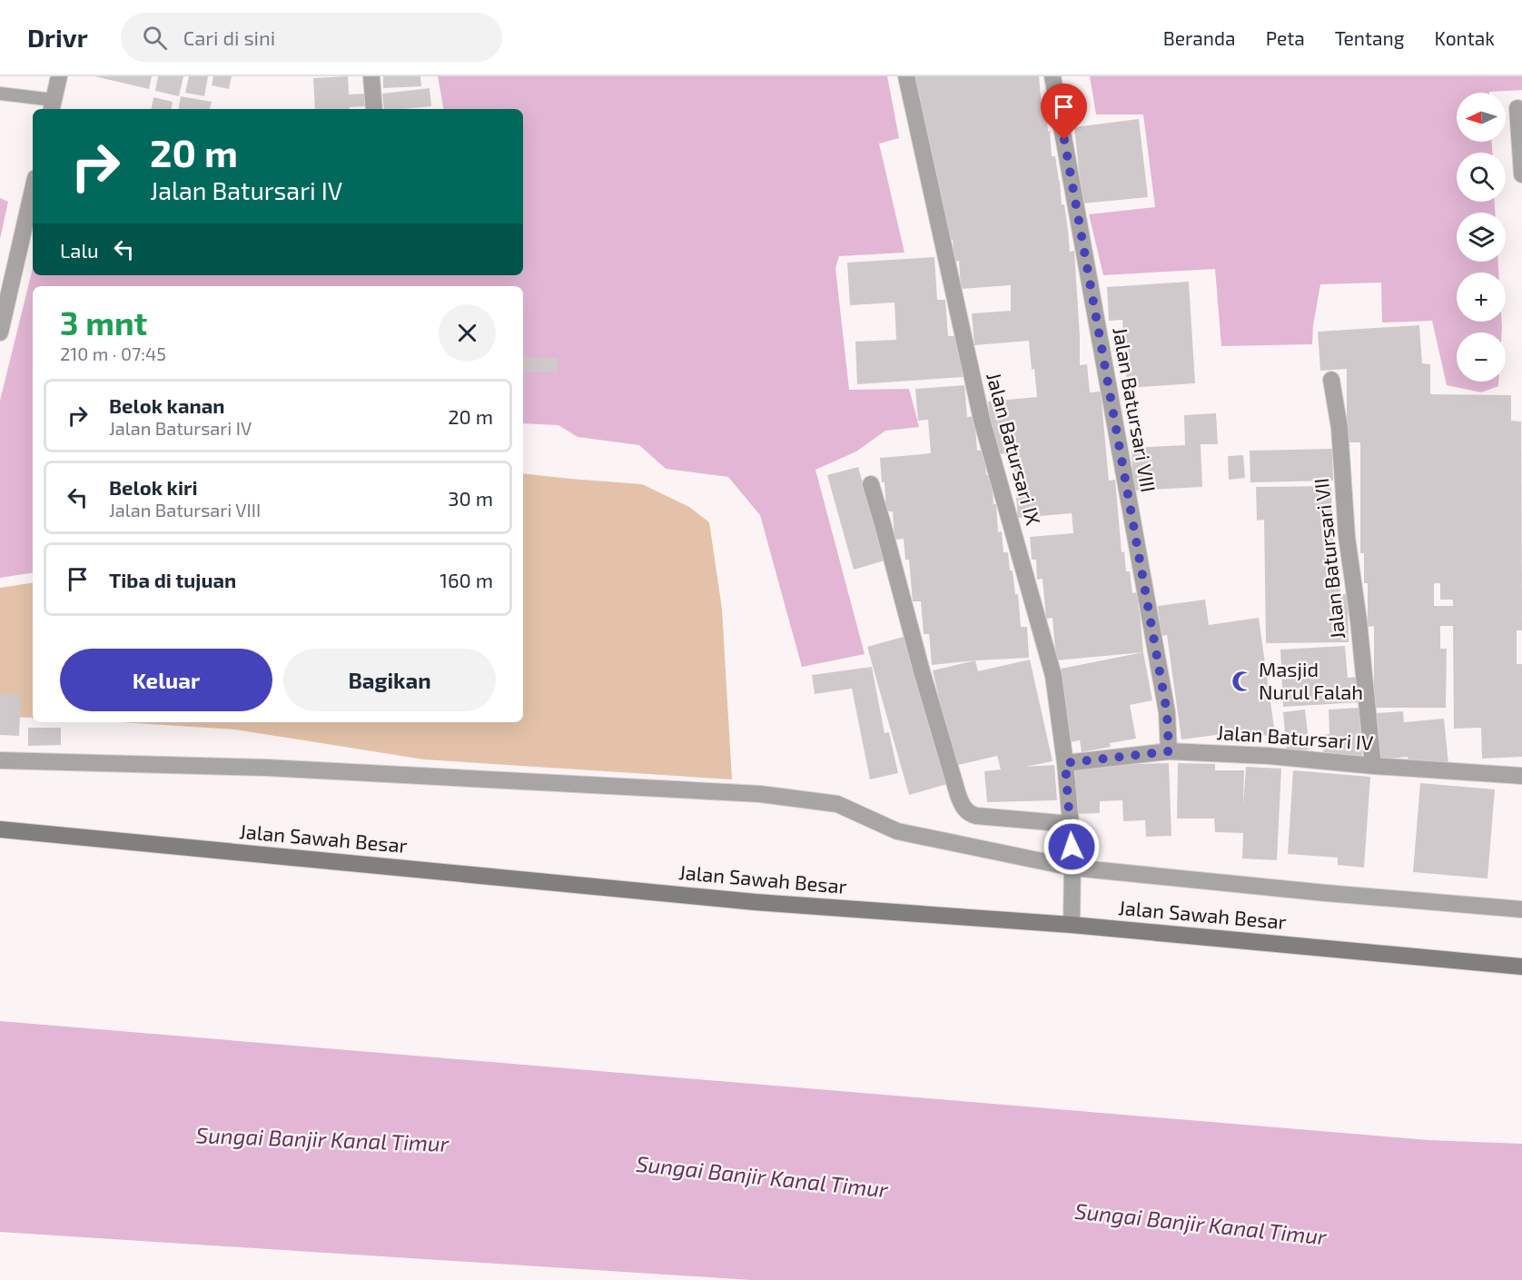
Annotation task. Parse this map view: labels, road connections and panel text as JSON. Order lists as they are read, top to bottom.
{
  "streets": {
    "street": [
      "Jalan Batursari VIII",
      "Jalan Batursari IX",
      "Jalan Batursari VII",
      "Jalan Batursari IV",
      "Jalan Sawah Besar"
    ]
  },
  "crossings": [
    ["Jalan Batursari VIII", "Jalan Batursari IV"],
    ["Jalan Batursari IX", "Jalan Batursari IV"],
    ["Jalan Batursari VII", "Jalan Batursari IV"]
  ],
  "water": ["Sungai Banjir Kanal Timur"],
  "places": {
    "mosque": ["Masjid Nurul Falah"]
  },
  "north": "left",
  "page": {
    "header": "Drivr",
    "search": "Cari di sini",
    "nav": [
      "Beranda",
      "Peta",
      "Tentang",
      "Kontak"
    ],
    "map_buttons": ["+", "−"],
    "turn": ["20 m", "Jalan Batursari IV"],
    "then": "Lalu",
    "heading": ["3 mnt", "210 m · 07:45"],
    "list": [
      {
        "name": "Belok kanan",
        "note": "Jalan Batursari IV",
        "value": "20 m"
      },
      {
        "name": "Belok kiri",
        "note": "Jalan Batursari VIII",
        "value": "30 m"
      },
      {
        "name": "Tiba di tujuan",
        "value": "160 m"
      }
    ],
    "buttons": ["Keluar", "Bagikan"]
  }
}
